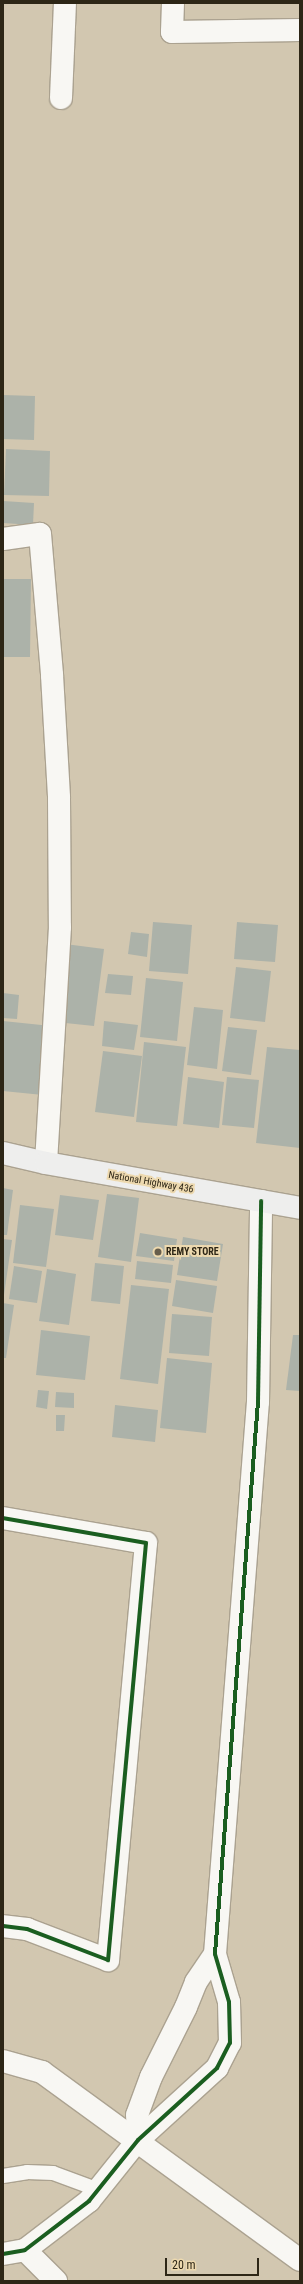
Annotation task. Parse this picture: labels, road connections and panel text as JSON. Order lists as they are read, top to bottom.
{
  "streets": {
    "main road": ["National Highway 436"]
  },
  "places": ["REMY STORE"],
  "scale_bar": "20 m"
}
